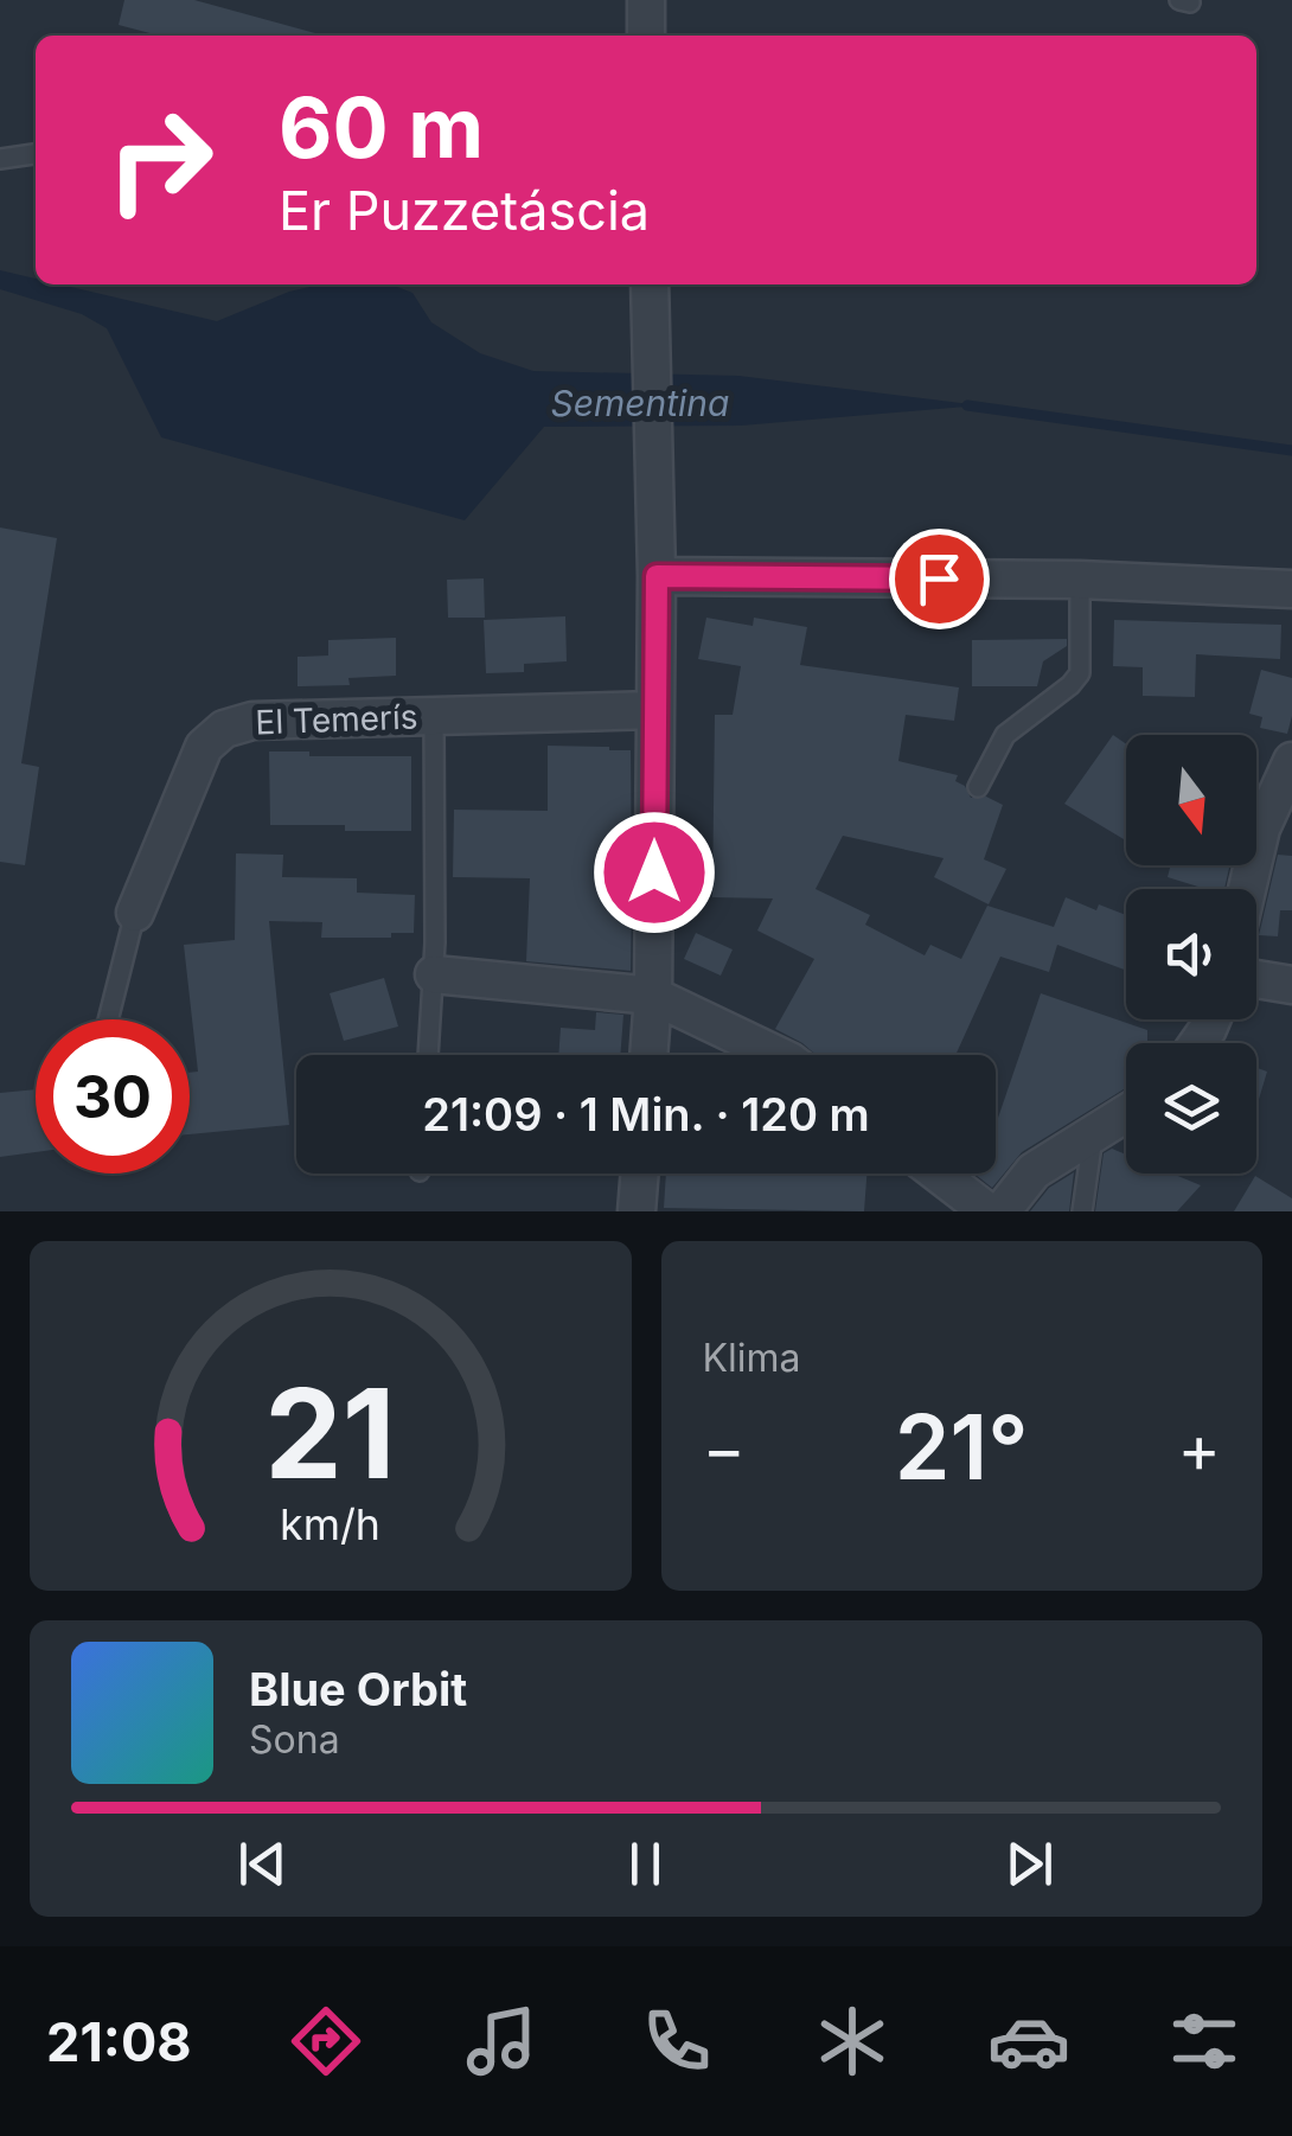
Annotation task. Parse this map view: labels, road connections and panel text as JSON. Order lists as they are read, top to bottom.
{
  "streets": {
    "street": ["El Temerís"]
  },
  "water": ["Sementina"],
  "north": "bottom",
  "page": {
    "turn": ["60 m", "Er Puzzetáscia"],
    "limit": "30",
    "trip": "21:09 · 1 Min. · 120 m",
    "tile": "Klima",
    "heat": ["−", "21°", "+"],
    "song": ["Blue Orbit", "Sona"],
    "tabs": "21:08",
    "gauge": ["21", "km/h"]
  }
}
